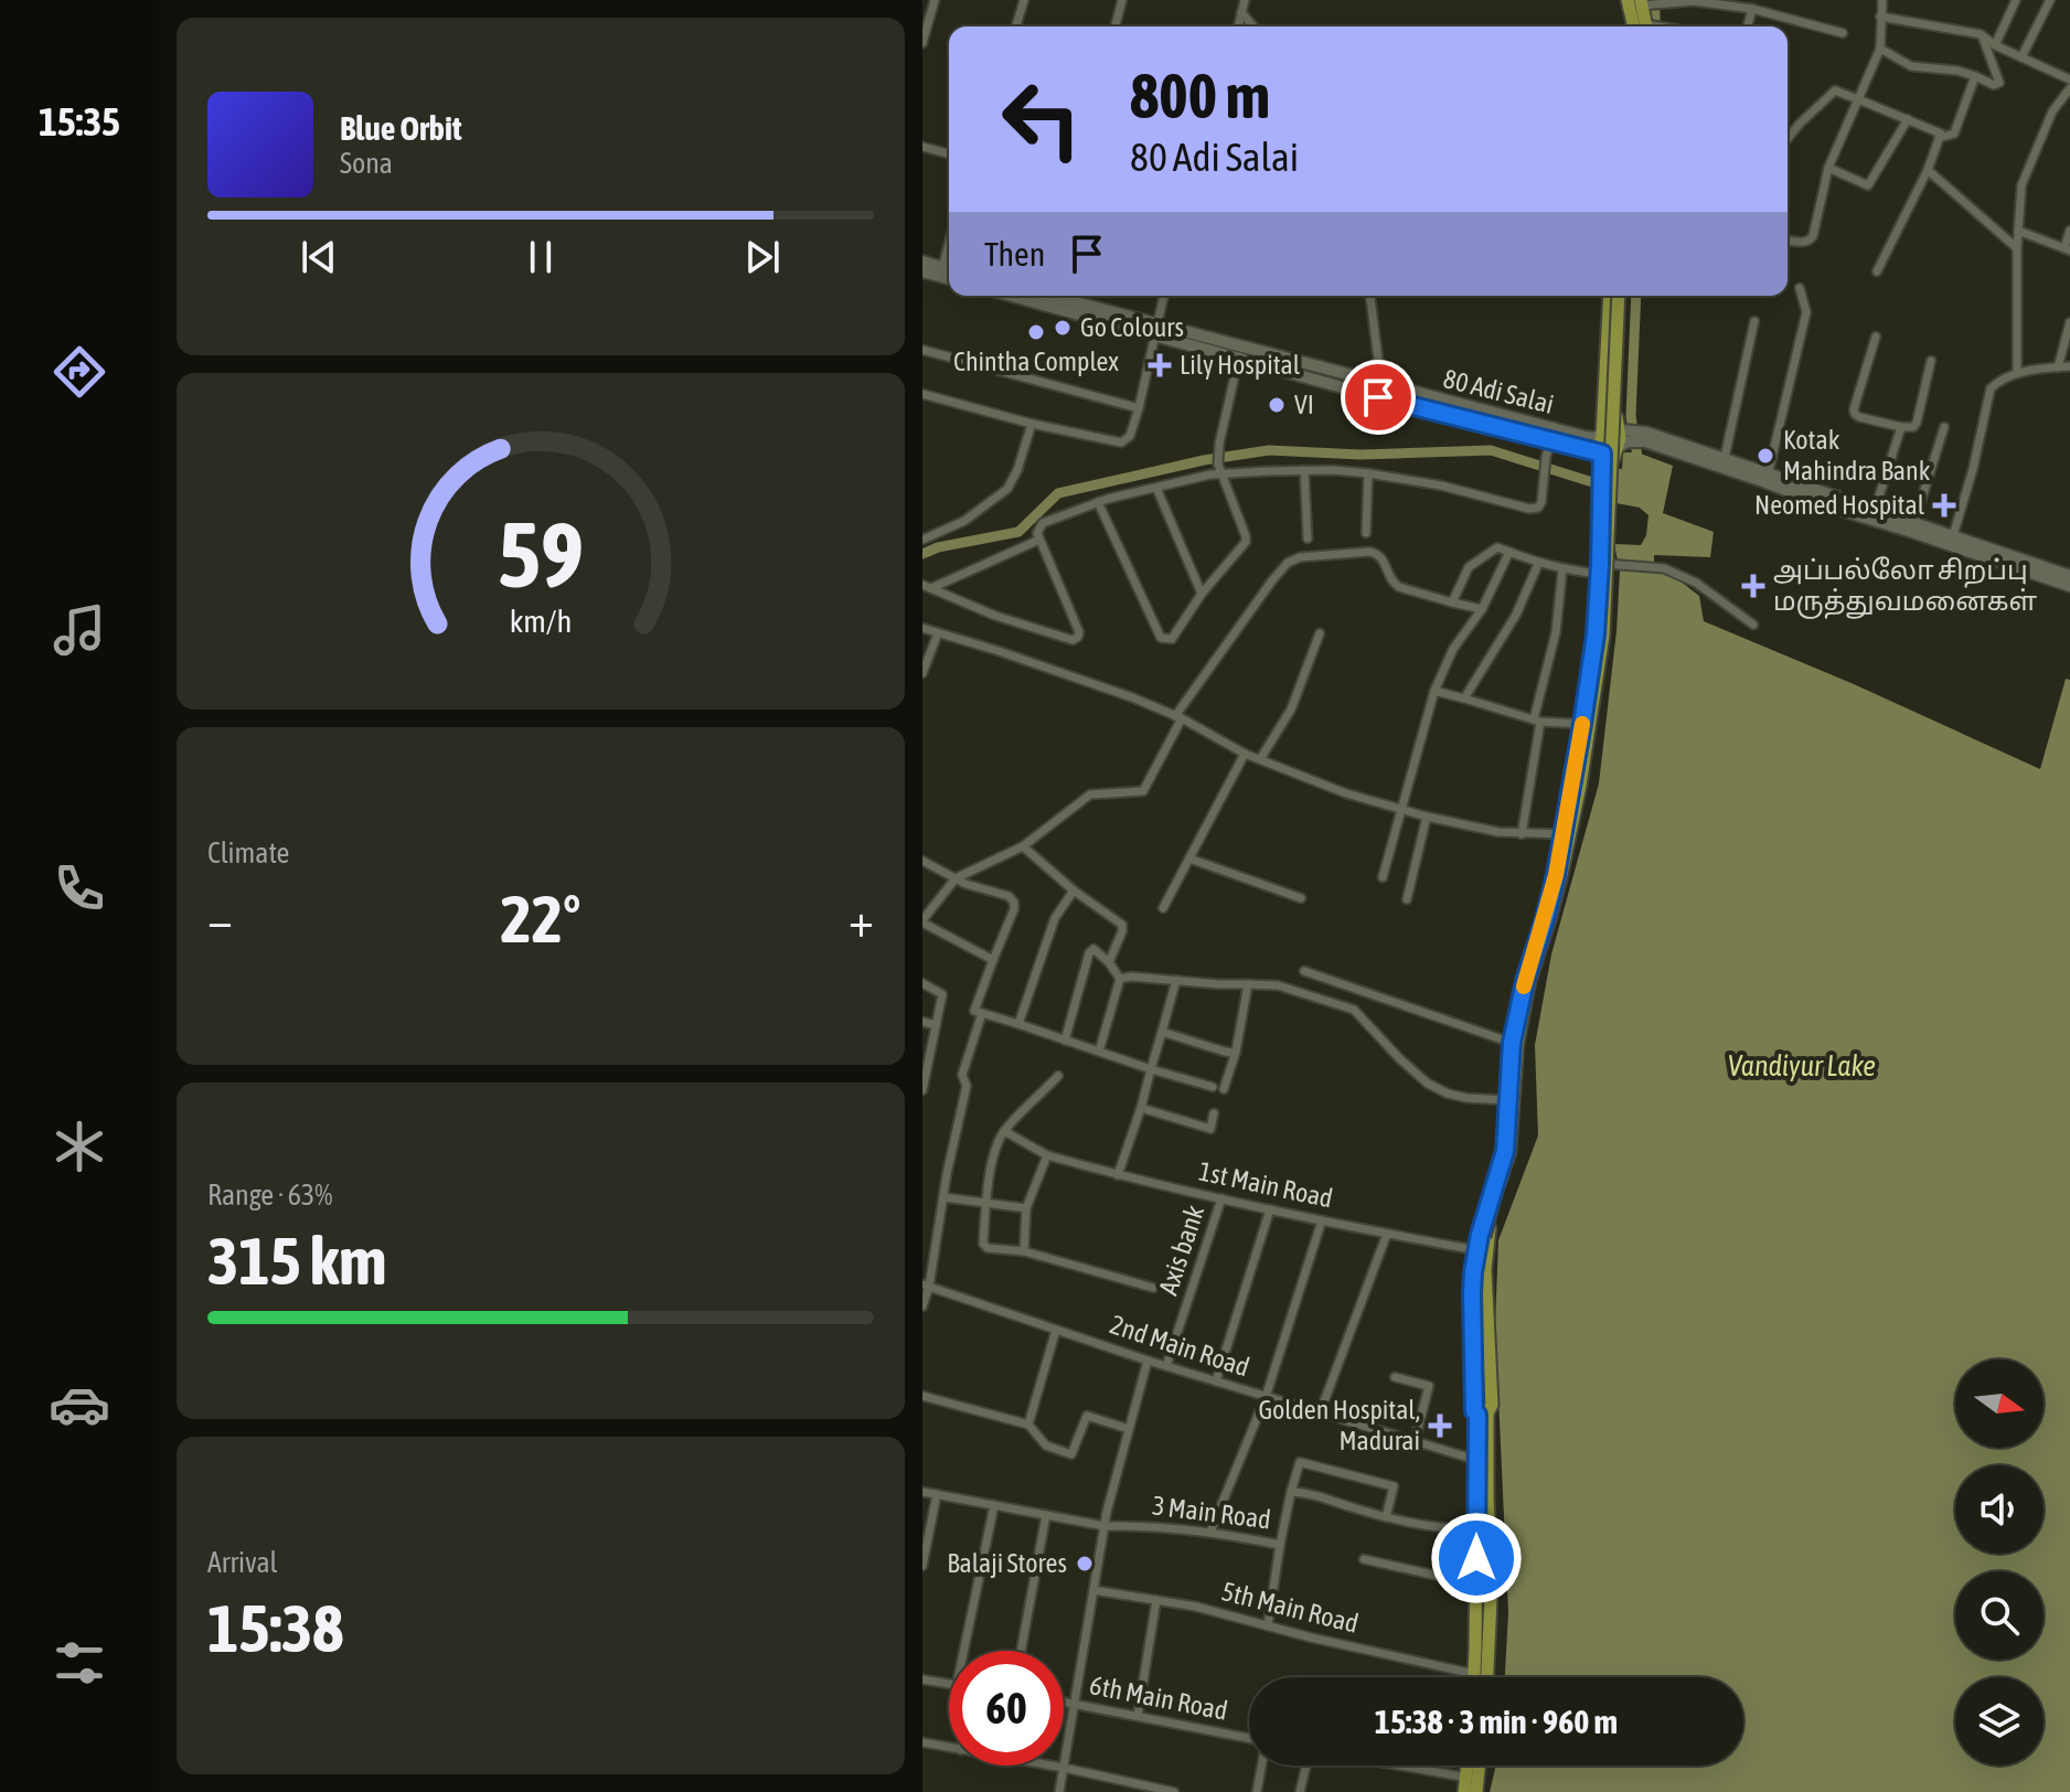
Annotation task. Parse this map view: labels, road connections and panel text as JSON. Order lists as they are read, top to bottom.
{
  "streets": {
    "main road": ["80 Adi Salai"],
    "street": [
      "1st Main Road",
      "Axis bank",
      "2nd Main Road",
      "3 Main Road",
      "5th Main Road",
      "6th Main Road"
    ]
  },
  "crossings": [
    ["1st Main Road", "Axis bank"],
    ["Axis bank", "2nd Main Road"]
  ],
  "water": ["Vandiyur Lake"],
  "places": {
    "other": [
      "Go Colours",
      "Chintha Complex",
      "VI",
      "Kotak Mahindra Bank",
      "Balaji Stores"
    ],
    "health": [
      "Lily Hospital",
      "Neomed Hospital",
      "அப்பல்லோ சிறப்பு மருத்துவமனைகள்",
      "Golden Hospital, Madurai"
    ]
  },
  "north": "right",
  "page": {
    "tabs": "15:35",
    "turn": ["800 m", "80 Adi Salai"],
    "song": ["Blue Orbit", "Sona"],
    "then": "Then",
    "tile": [
      "Climate",
      ["Range · 63%", "315 km"],
      ["Arrival", "15:38"]
    ],
    "heat": ["−", "22°", "+"],
    "limit": "60",
    "trip": "15:38 · 3 min · 960 m",
    "gauge": ["59", "km/h"]
  }
}
